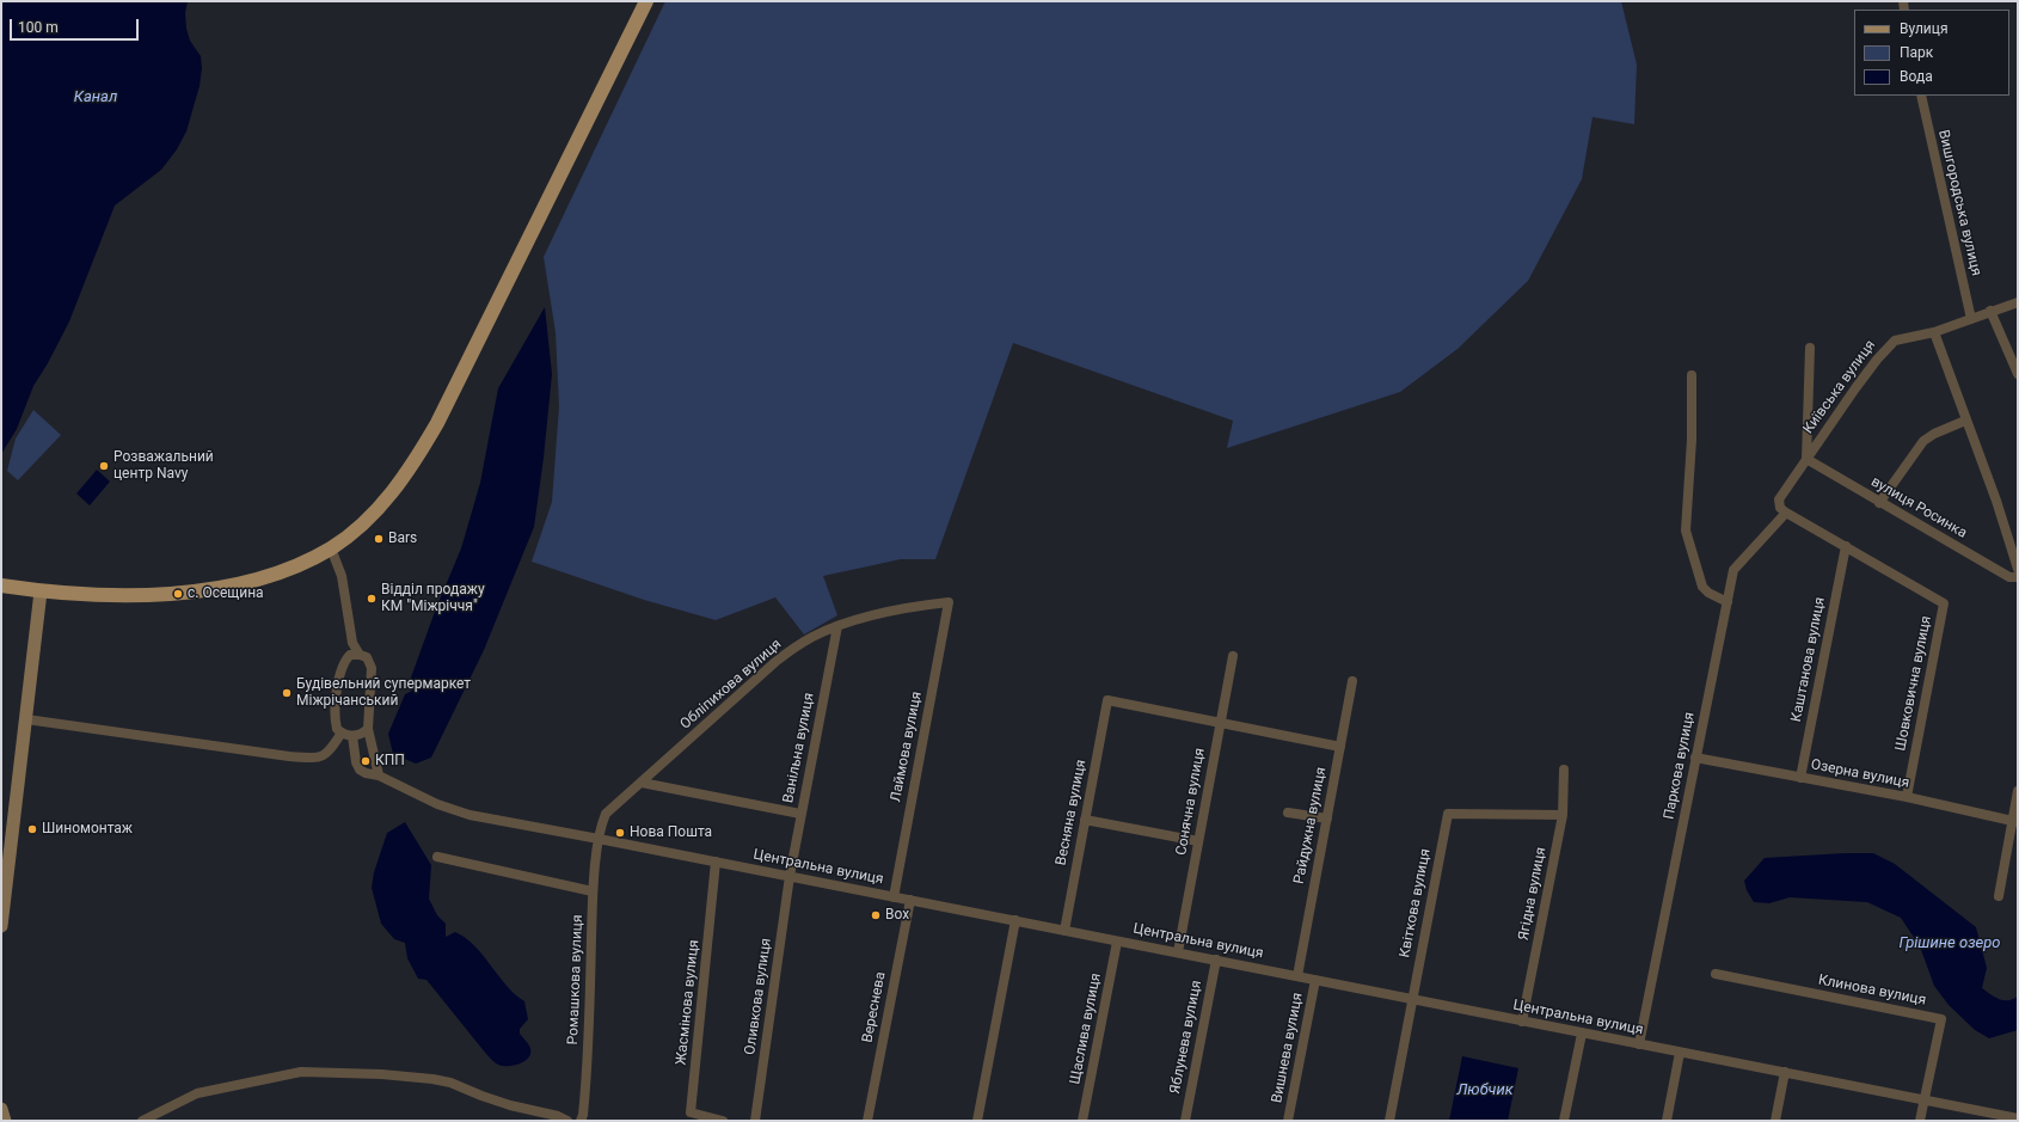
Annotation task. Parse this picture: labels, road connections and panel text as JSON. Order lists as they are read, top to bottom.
{
  "streets": {
    "street": [
      "Вишгородська вулиця",
      "Київська вулиця",
      "вулиця Росинка",
      "Каштанова вулиця",
      "Шовковична вулиця",
      "Обліпихова вулиця",
      "Лаймова вулиця",
      "Ванільна вулиця",
      "Паркова вулиця",
      "Озерна вулиця",
      "Сонячна вулиця",
      "Весняна вулиця",
      "Райдужна вулиця",
      "Центральна вулиця",
      "Ягідна вулиця",
      "Квіткова вулиця",
      "Ромашкова вулиця",
      "Клинова вулиця",
      "Оливкова вулиця",
      "Жасмінова вулиця",
      "Вереснева",
      "Щаслива вулиця",
      "Яблунева вулиця",
      "Вишнева вулиця"
    ]
  },
  "crossings": [
    ["Вишгородська вулиця", "Київська вулиця"],
    ["Київська вулиця", "вулиця Росинка"],
    ["Київська вулиця", "Паркова вулиця"],
    ["Каштанова вулиця", "Шовковична вулиця"],
    ["Каштанова вулиця", "Озерна вулиця"],
    ["Шовковична вулиця", "Озерна вулиця"],
    ["Обліпихова вулиця", "Лаймова вулиця"],
    ["Обліпихова вулиця", "Ванільна вулиця"],
    ["Обліпихова вулиця", "Центральна вулиця"],
    ["Обліпихова вулиця", "Ромашкова вулиця"],
    ["Лаймова вулиця", "Центральна вулиця"],
    ["Ванільна вулиця", "Центральна вулиця"],
    ["Ванільна вулиця", "Оливкова вулиця"],
    ["Паркова вулиця", "Озерна вулиця"],
    ["Паркова вулиця", "Центральна вулиця"],
    ["Сонячна вулиця", "Весняна вулиця"],
    ["Сонячна вулиця", "Центральна вулиця"],
    ["Весняна вулиця", "Центральна вулиця"],
    ["Райдужна вулиця", "Центральна вулиця"],
    ["Центральна вулиця", "Ягідна вулиця"],
    ["Центральна вулиця", "Квіткова вулиця"],
    ["Центральна вулиця", "Ромашкова вулиця"],
    ["Центральна вулиця", "Клинова вулиця"],
    ["Центральна вулиця", "Оливкова вулиця"],
    ["Центральна вулиця", "Жасмінова вулиця"],
    ["Центральна вулиця", "Вереснева"],
    ["Центральна вулиця", "Щаслива вулиця"],
    ["Центральна вулиця", "Яблунева вулиця"],
    ["Центральна вулиця", "Вишнева вулиця"],
    ["Ягідна вулиця", "Квіткова вулиця"]
  ],
  "water": ["Канал", "Грішине озеро", "Любчик"],
  "places": [
    "Розважальний центр Navy",
    "Bars",
    "с. Осещина",
    "Відділ продажу КМ \"Міжріччя\"",
    "Будівельний супермаркет Міжрічанський",
    "КПП",
    "Шиномонтаж",
    "Нова Пошта",
    "Box"
  ],
  "legend": ["Вулиця", "Парк", "Вода"],
  "scale_bar": "100 m"
}
